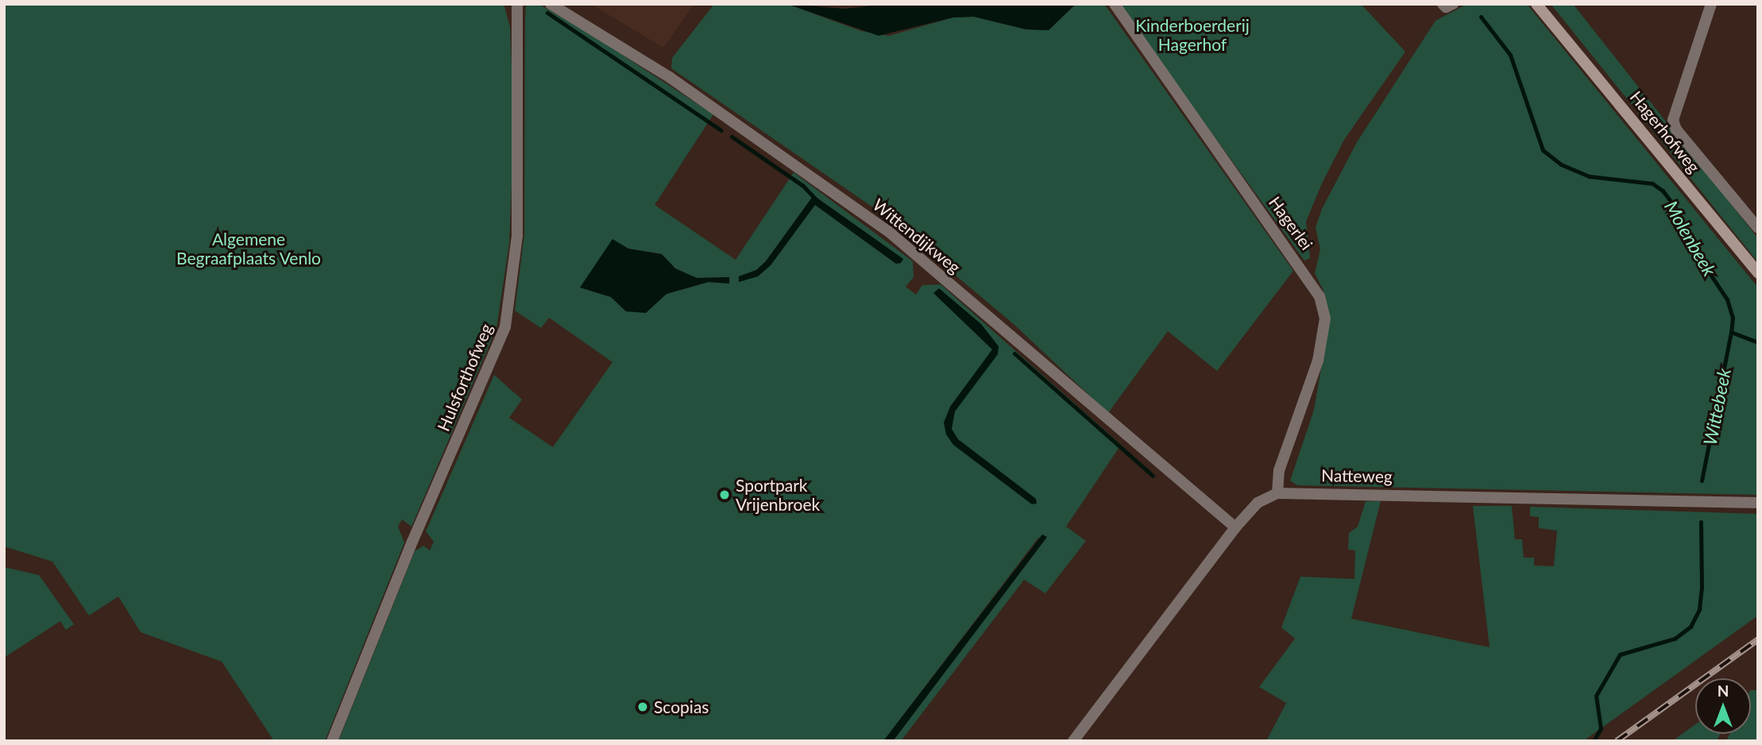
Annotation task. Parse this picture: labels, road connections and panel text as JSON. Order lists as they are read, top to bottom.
{
  "streets": {
    "street": [
      "Hagerhofweg",
      "Hagerlei",
      "Wittendijkweg",
      "Hulsforthofweg",
      "Natteweg"
    ]
  },
  "crossings": [
    ["Hagerlei", "Natteweg"]
  ],
  "water": ["Molenbeek", "Wittebeek"],
  "parks": ["Kinderboerderij Hagerhof", "Algemene Begraafplaats Venlo"],
  "places": ["Sportpark Vrijenbroek", "Scopias"],
  "north": "top"
}
